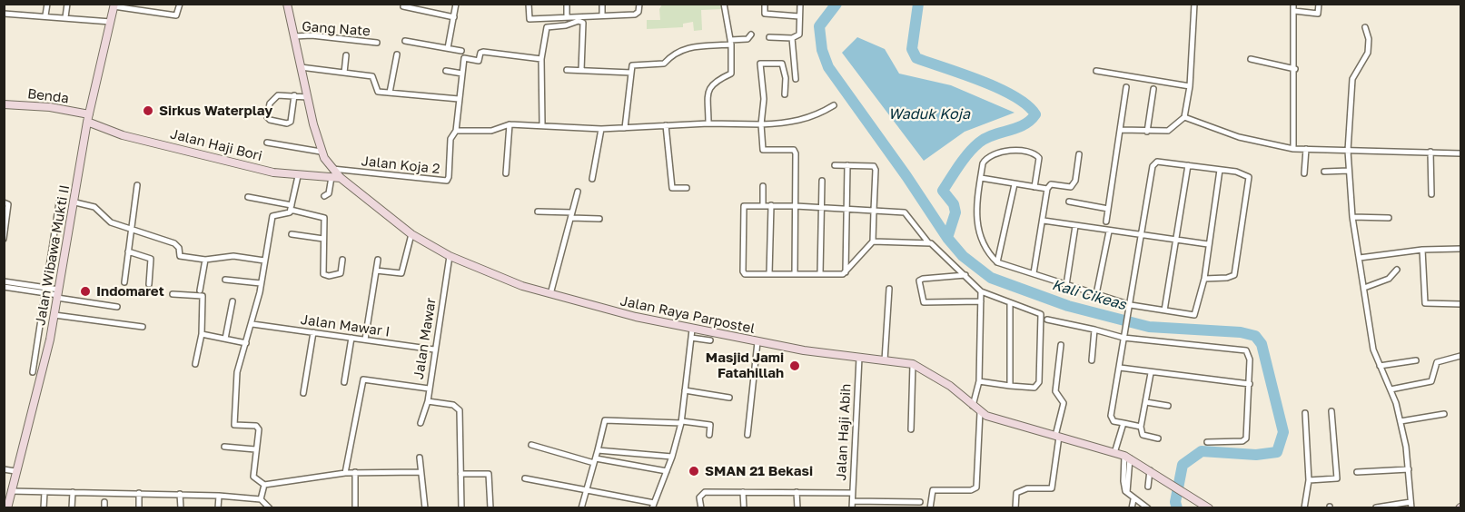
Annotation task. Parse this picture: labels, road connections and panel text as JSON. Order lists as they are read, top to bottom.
{
  "streets": {
    "main road": [
      "Benda",
      "Jalan Haji Bori",
      "Jalan Wibawa Mukti II",
      "Jalan Raya Parpostel"
    ],
    "street": [
      "Gang Nate",
      "Jalan Koja 2",
      "Jalan Mawar I",
      "Jalan Mawar",
      "Jalan Haji Abih"
    ]
  },
  "crossings": [
    ["Gang Nate", "Jalan Raya Parpostel"],
    ["Benda", "Jalan Haji Bori"],
    ["Benda", "Jalan Wibawa Mukti II"],
    ["Jalan Haji Bori", "Jalan Wibawa Mukti II"],
    ["Jalan Haji Bori", "Jalan Raya Parpostel"],
    ["Jalan Koja 2", "Jalan Raya Parpostel"],
    ["Jalan Raya Parpostel", "Jalan Mawar"],
    ["Jalan Raya Parpostel", "Jalan Haji Abih"],
    ["Jalan Mawar I", "Jalan Mawar"]
  ],
  "water": ["Waduk Koja", "Kali Cikeas"],
  "places": [
    "Sirkus Waterplay",
    "Indomaret",
    "Masjid Jami Fatahillah",
    "SMAN 21 Bekasi"
  ]
}
